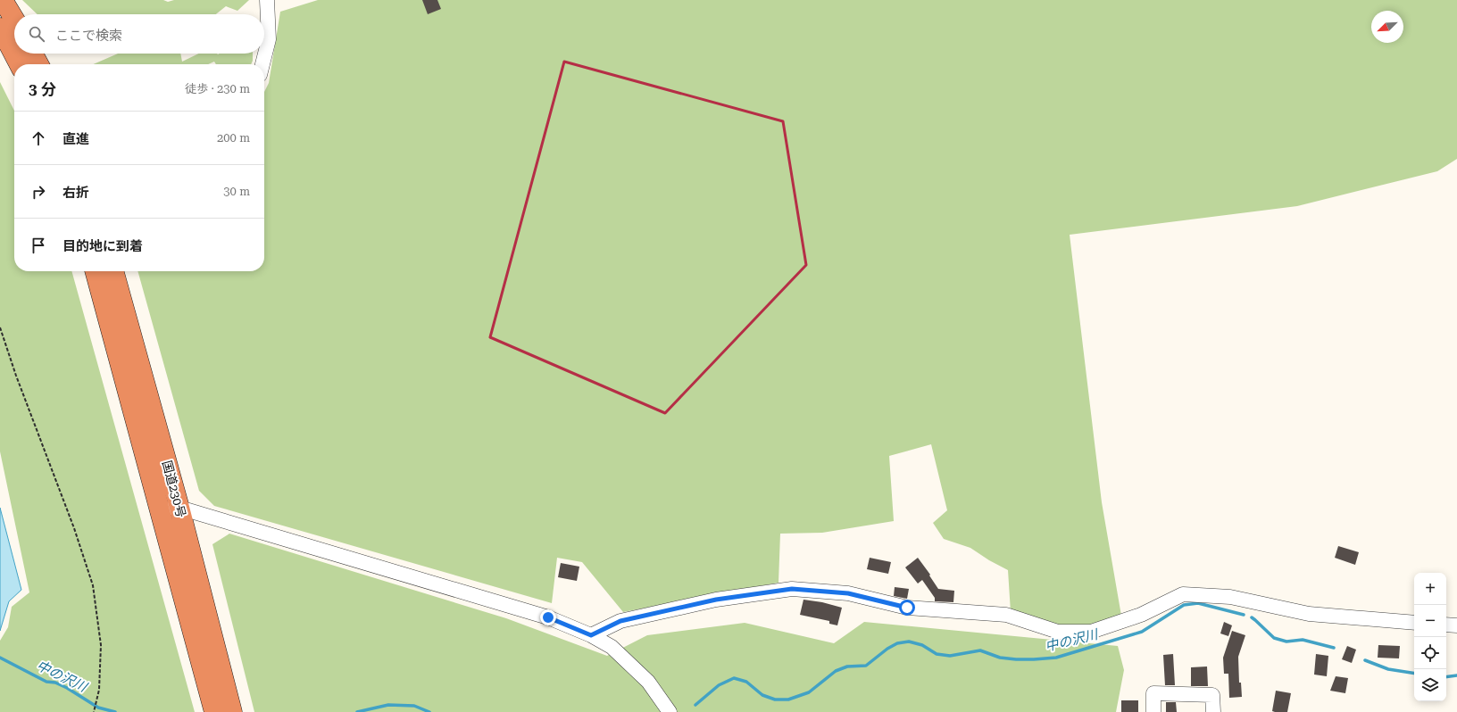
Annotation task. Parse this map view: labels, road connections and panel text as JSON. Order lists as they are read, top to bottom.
{
  "streets": {
    "highway": ["国道230号"]
  },
  "water": ["中の沢川"],
  "north": "bottom left",
  "page": {
    "search": "ここで検索",
    "heading": ["3 分", "徒歩 · 230 m"],
    "list": [
      ["直進", "200 m"],
      ["右折", "30 m"],
      "目的地に到着"
    ],
    "map_buttons": ["+", "−"]
  }
}
